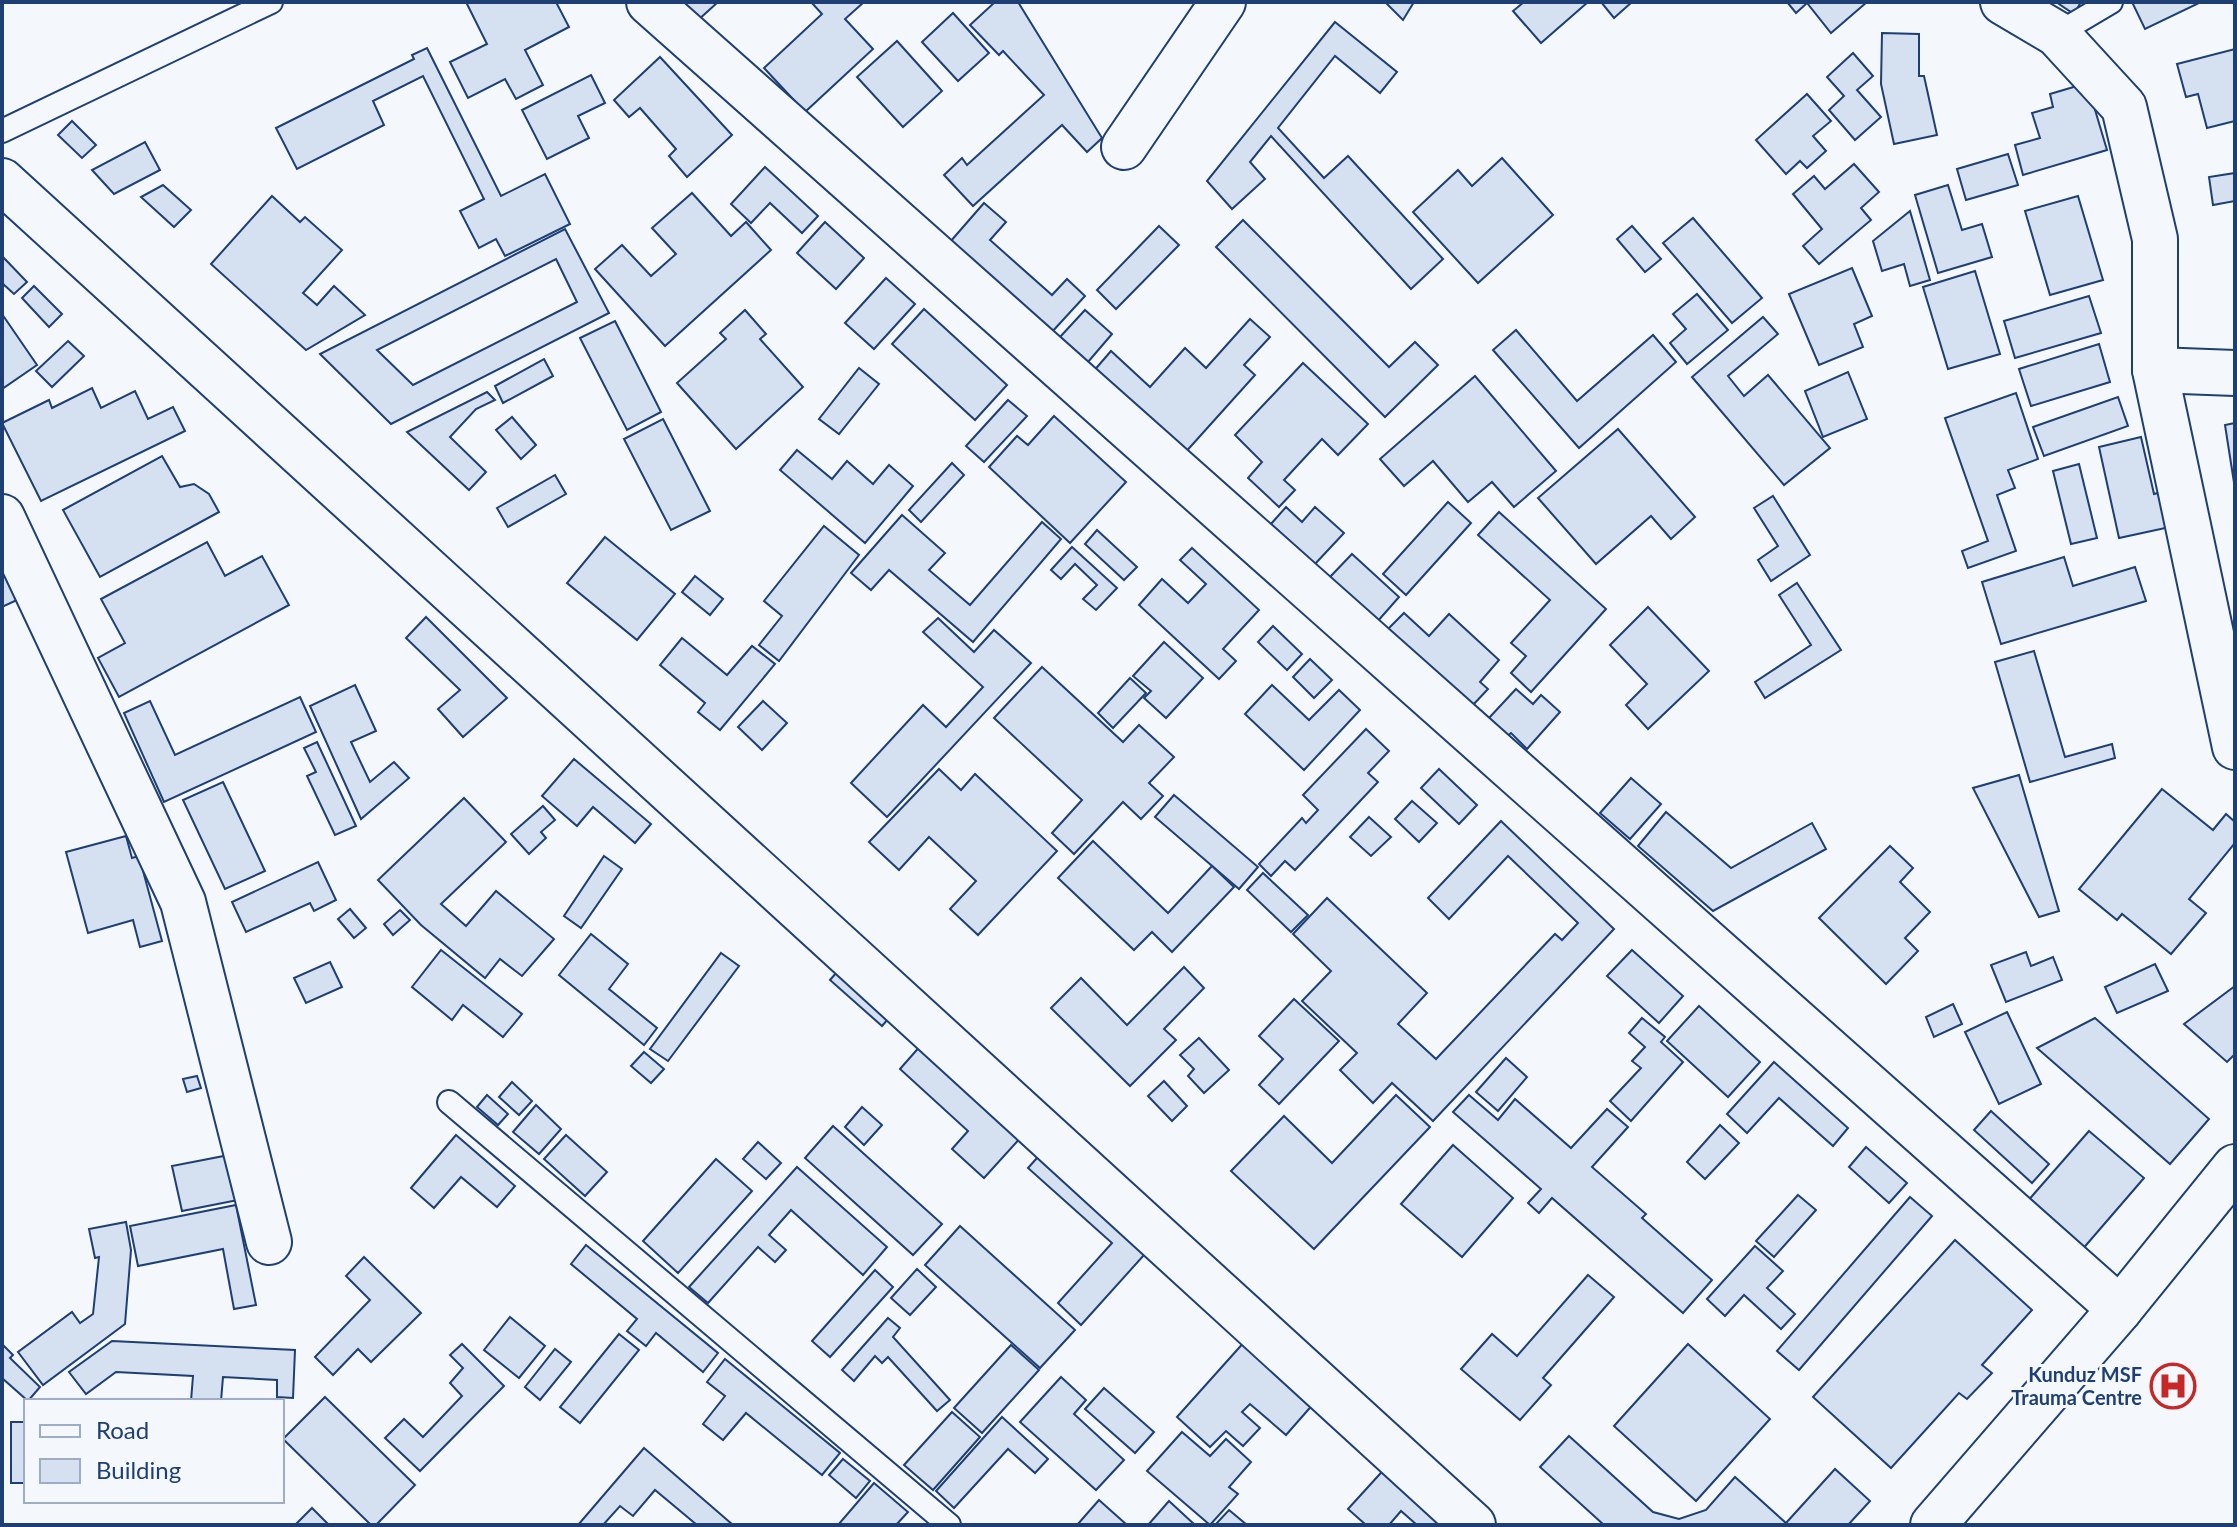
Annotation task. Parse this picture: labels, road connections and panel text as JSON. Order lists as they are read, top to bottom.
{
  "places": {
    "hospital": ["Kunduz MSF Trauma Centre"]
  },
  "legend": ["Road", "Building"]
}
